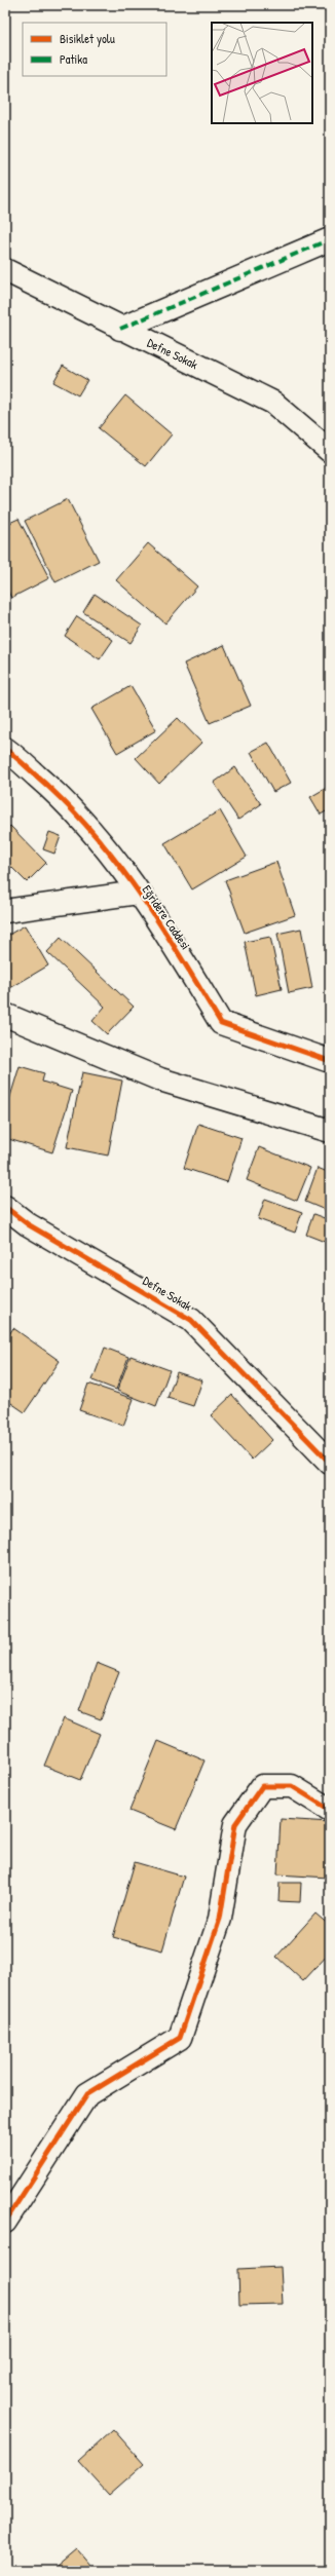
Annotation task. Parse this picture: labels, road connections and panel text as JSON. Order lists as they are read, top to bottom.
{
  "streets": {
    "street": ["Defne Sokak", "Eğridere Caddesi"]
  },
  "legend": ["Bisiklet yolu", "Patika"]
}
